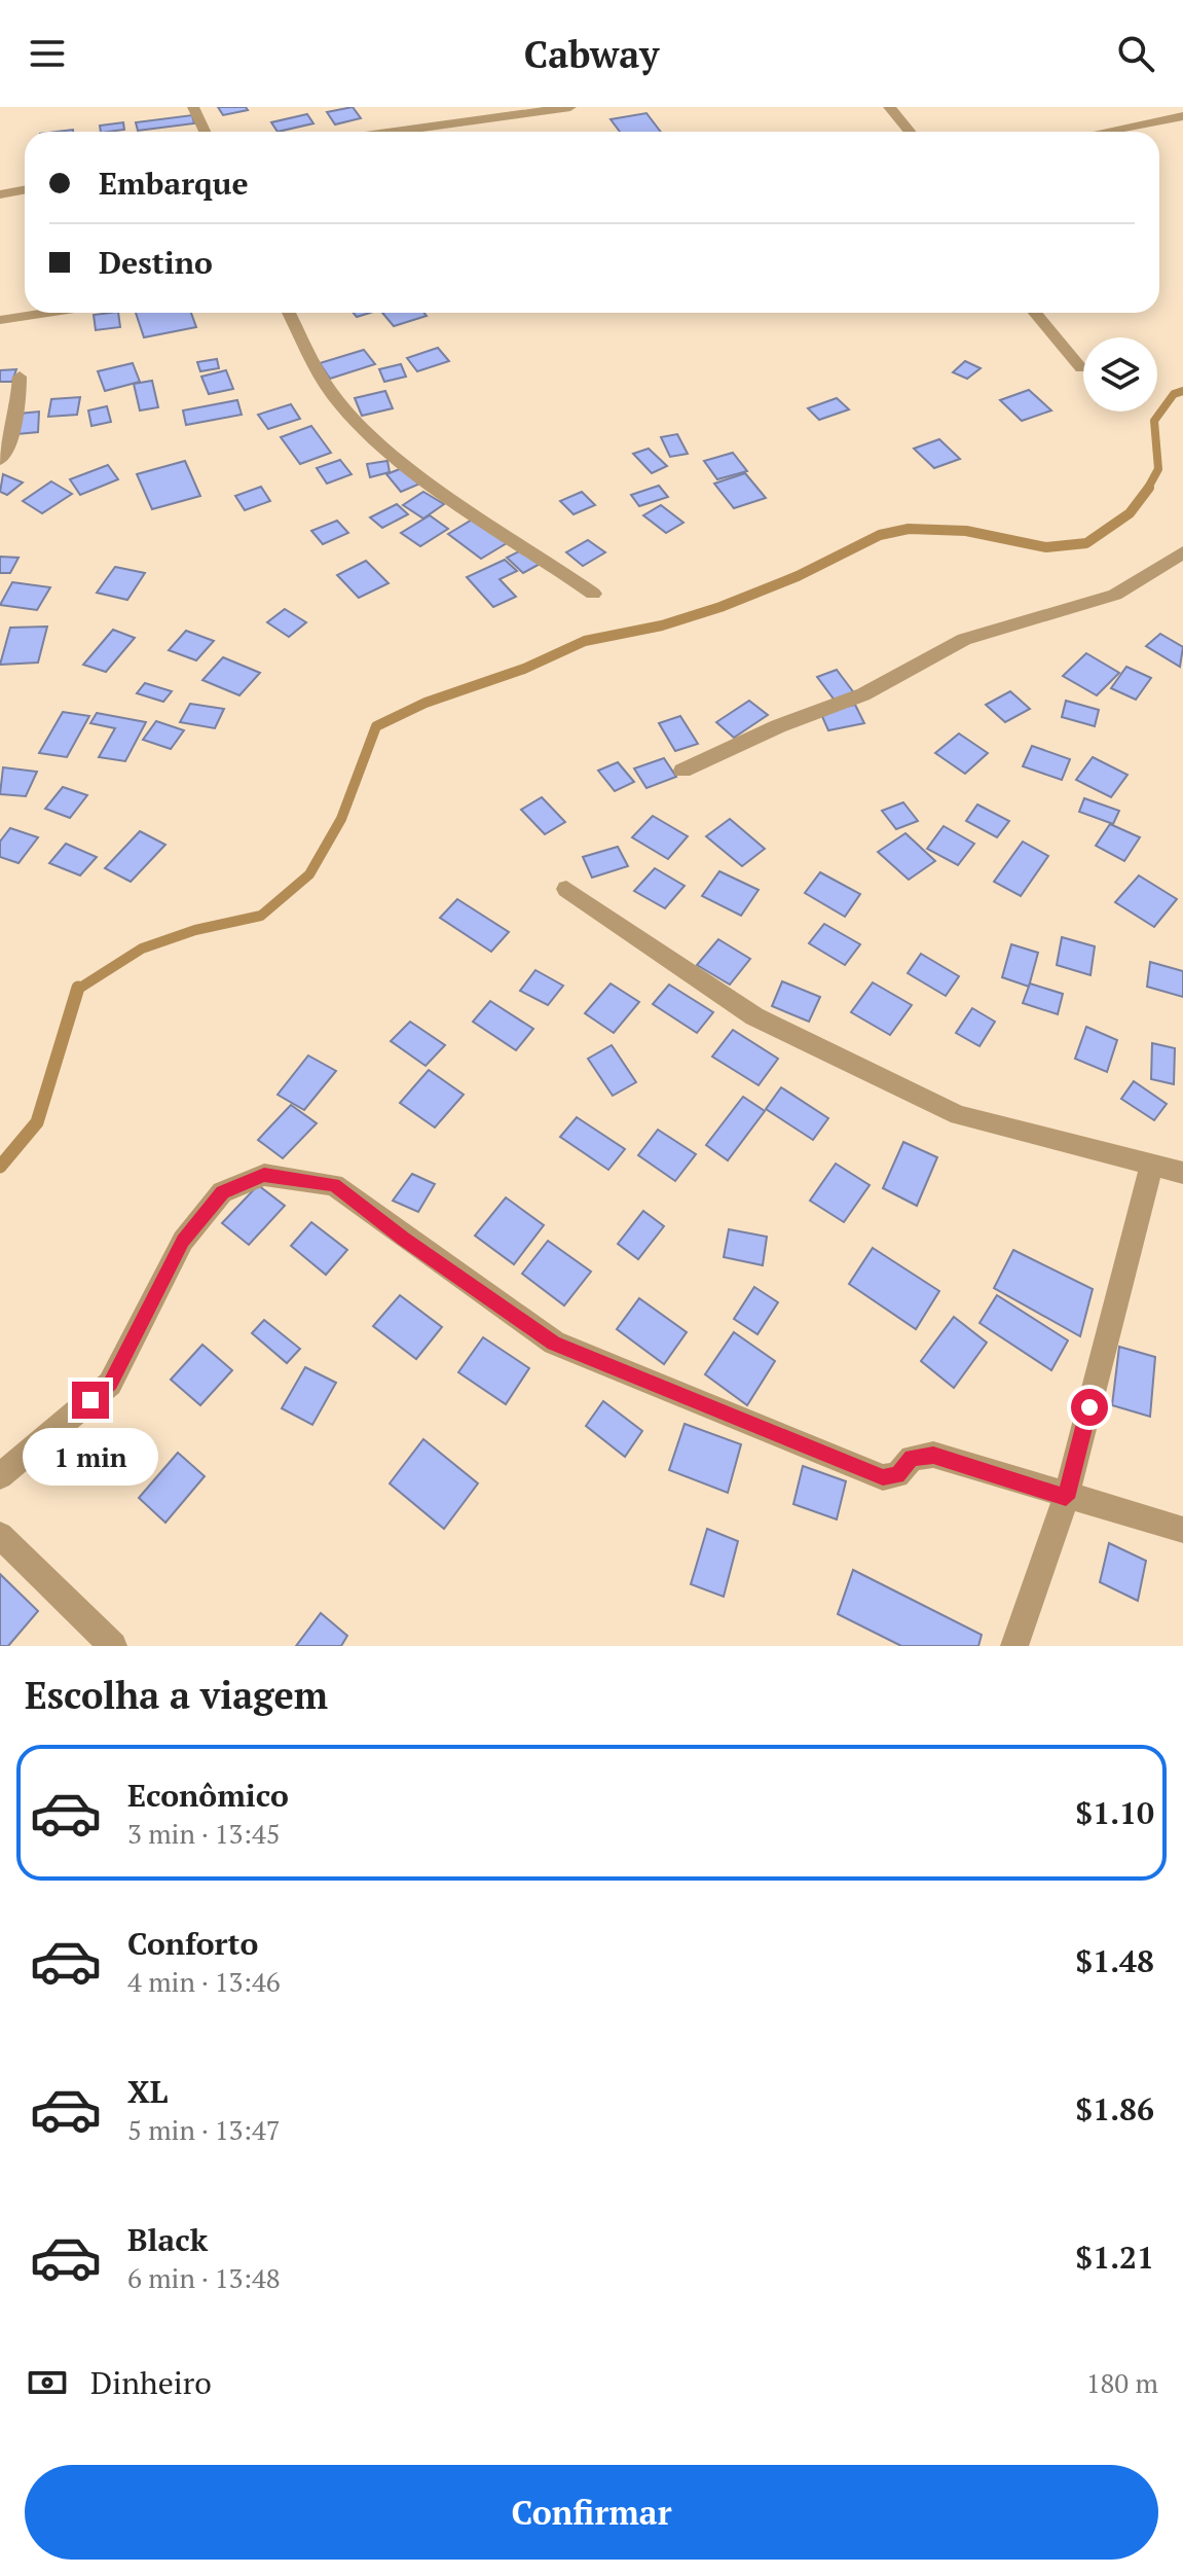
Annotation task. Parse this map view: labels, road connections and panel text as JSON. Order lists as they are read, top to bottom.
{
  "page": {
    "header": "Cabway",
    "banner": ["Embarque", "Destino"],
    "bubble": "1 min",
    "heading": "Escolha a viagem",
    "list": [
      {
        "name": "Econômico",
        "note": "3 min · 13:45",
        "value": "$1.10"
      },
      {
        "name": "Conforto",
        "note": "4 min · 13:46",
        "value": "$1.48"
      },
      {
        "name": "XL",
        "note": "5 min · 13:47",
        "value": "$1.86"
      },
      {
        "name": "Black",
        "note": "6 min · 13:48",
        "value": "$1.21"
      }
    ],
    "pay": ["Dinheiro", "180 m"],
    "buttons": "Confirmar"
  }
}
